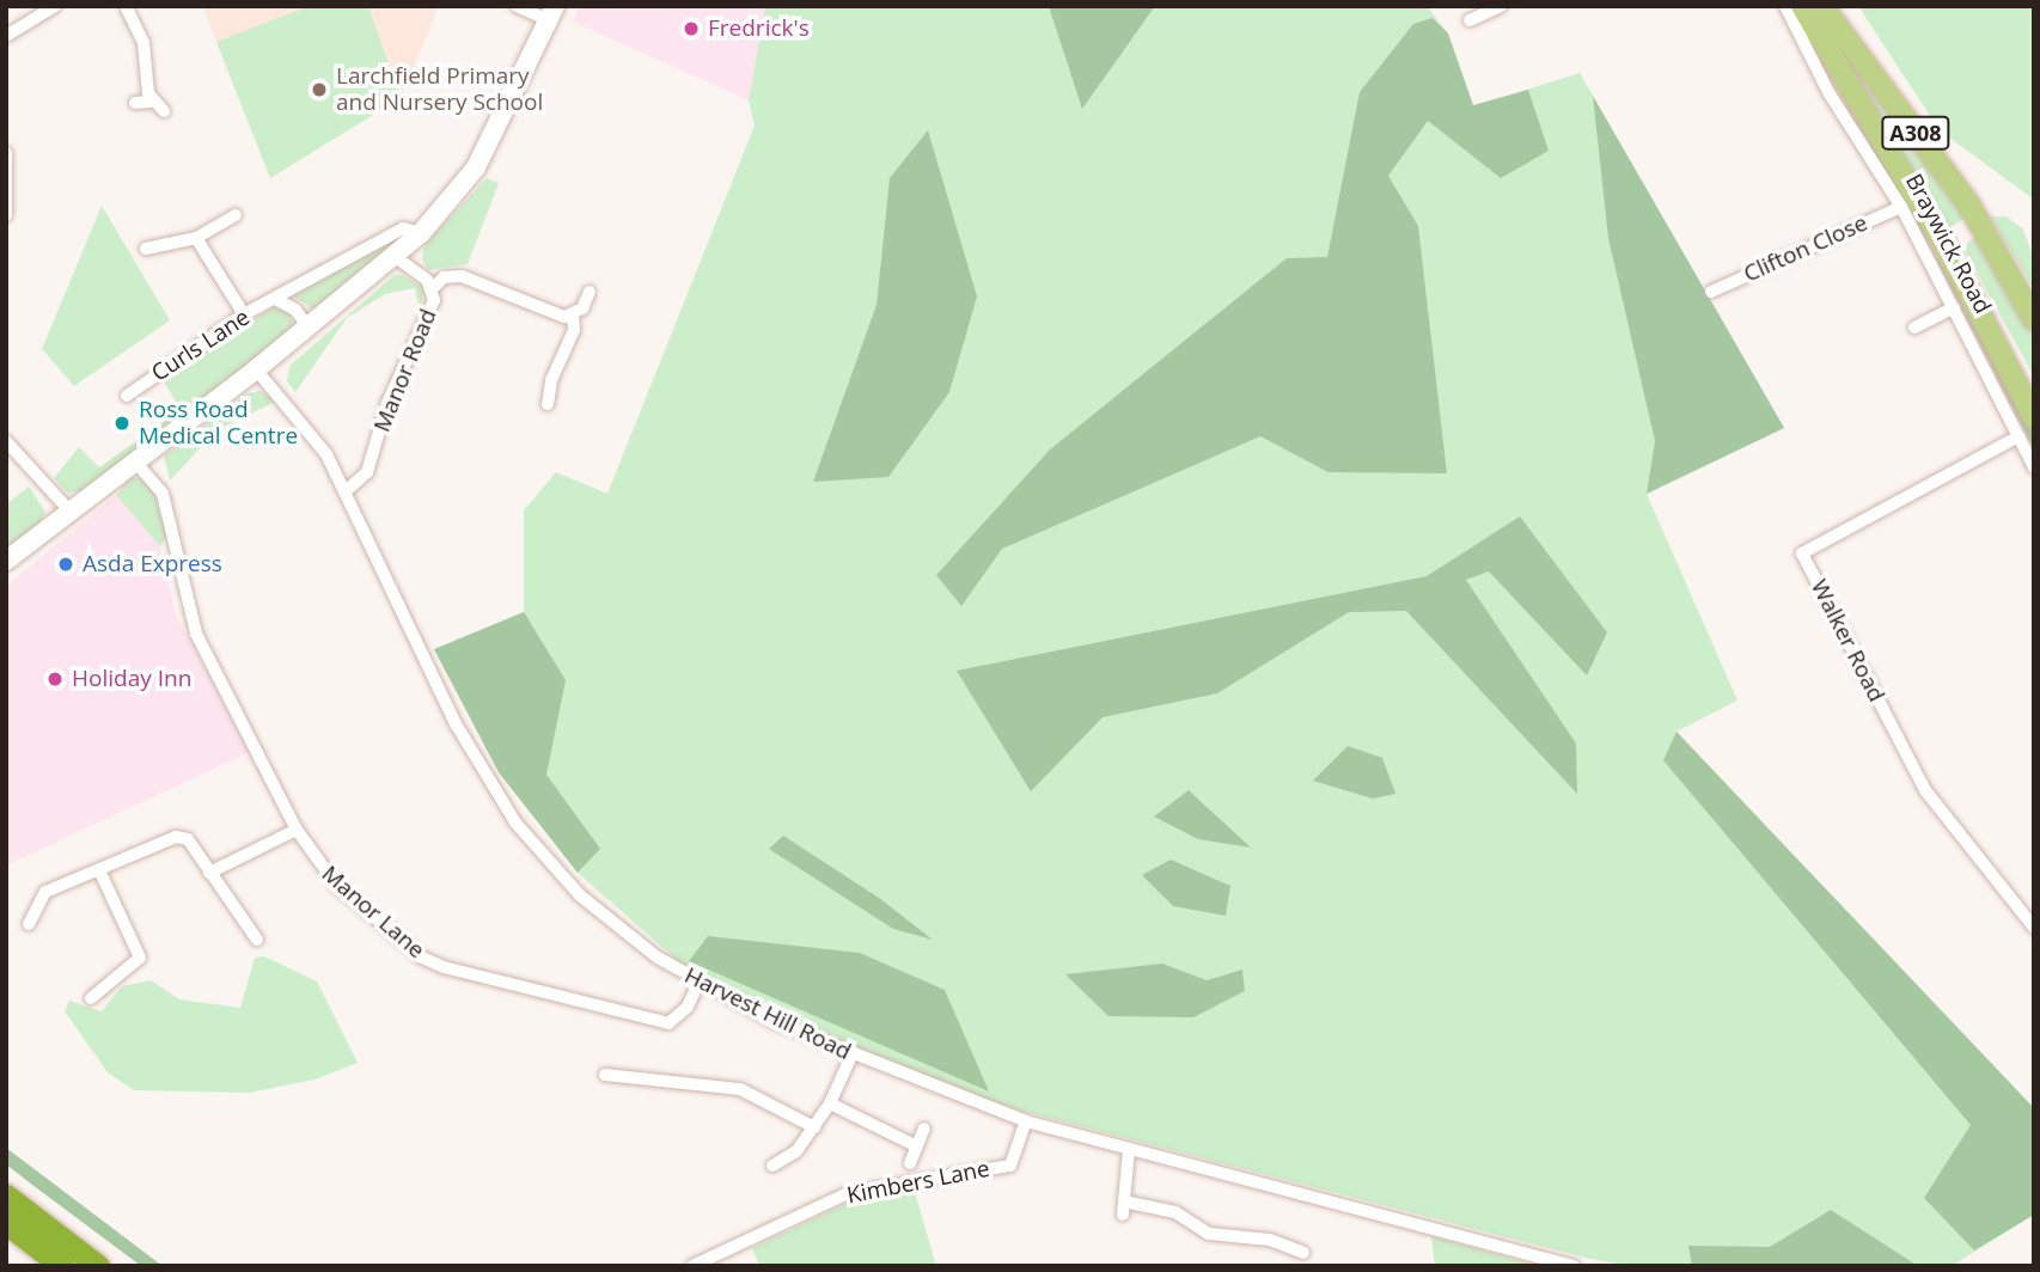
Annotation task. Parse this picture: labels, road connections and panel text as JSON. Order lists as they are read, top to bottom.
{
  "streets": {
    "main road": ["A308", "Braywick Road"],
    "street": [
      "Clifton Close",
      "Curls Lane",
      "Manor Road",
      "Walker Road",
      "Manor Lane",
      "Harvest Hill Road",
      "Kimbers Lane"
    ]
  },
  "crossings": [
    ["Braywick Road", "Clifton Close"],
    ["Braywick Road", "Walker Road"],
    ["Manor Road", "Harvest Hill Road"],
    ["Manor Lane", "Harvest Hill Road"],
    ["Harvest Hill Road", "Kimbers Lane"]
  ],
  "places": [
    "Fredrick's",
    "Larchfield Primary and Nursery School",
    "Ross Road Medical Centre",
    "Asda Express",
    "Holiday Inn"
  ]
}
